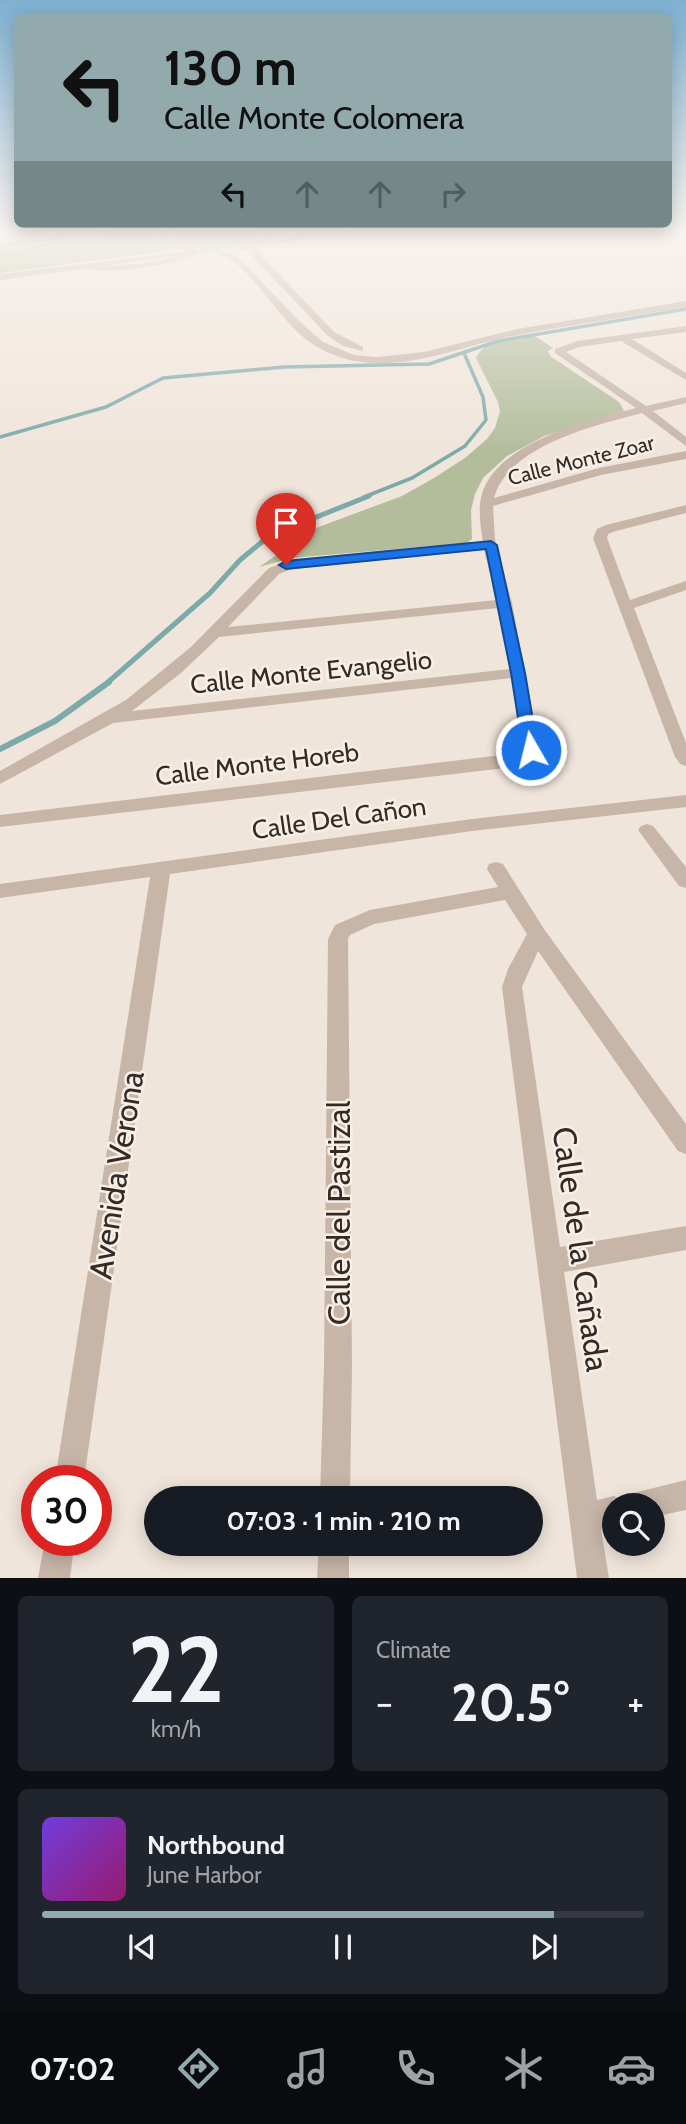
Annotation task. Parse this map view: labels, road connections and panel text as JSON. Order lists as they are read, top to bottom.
{
  "streets": {
    "street": [
      "Calle Monte Zoar",
      "Calle Monte Evangelio",
      "Calle Monte Horeb",
      "Calle Del Cañon",
      "Avenida Verona",
      "Calle del Pastizal",
      "Calle de la Cañada"
    ]
  },
  "crossings": [
    ["Calle Monte Evangelio", "Calle Monte Horeb"],
    ["Calle Del Cañon", "Avenida Verona"]
  ],
  "page": {
    "turn": ["130 m", "Calle Monte Colomera"],
    "limit": "30",
    "trip": "07:03 · 1 min · 210 m",
    "tile": [
      ["22", "km/h"],
      "Climate"
    ],
    "heat": ["−", "20.5°", "+"],
    "song": ["Northbound", "June Harbor"],
    "tabs": "07:02"
  }
}
